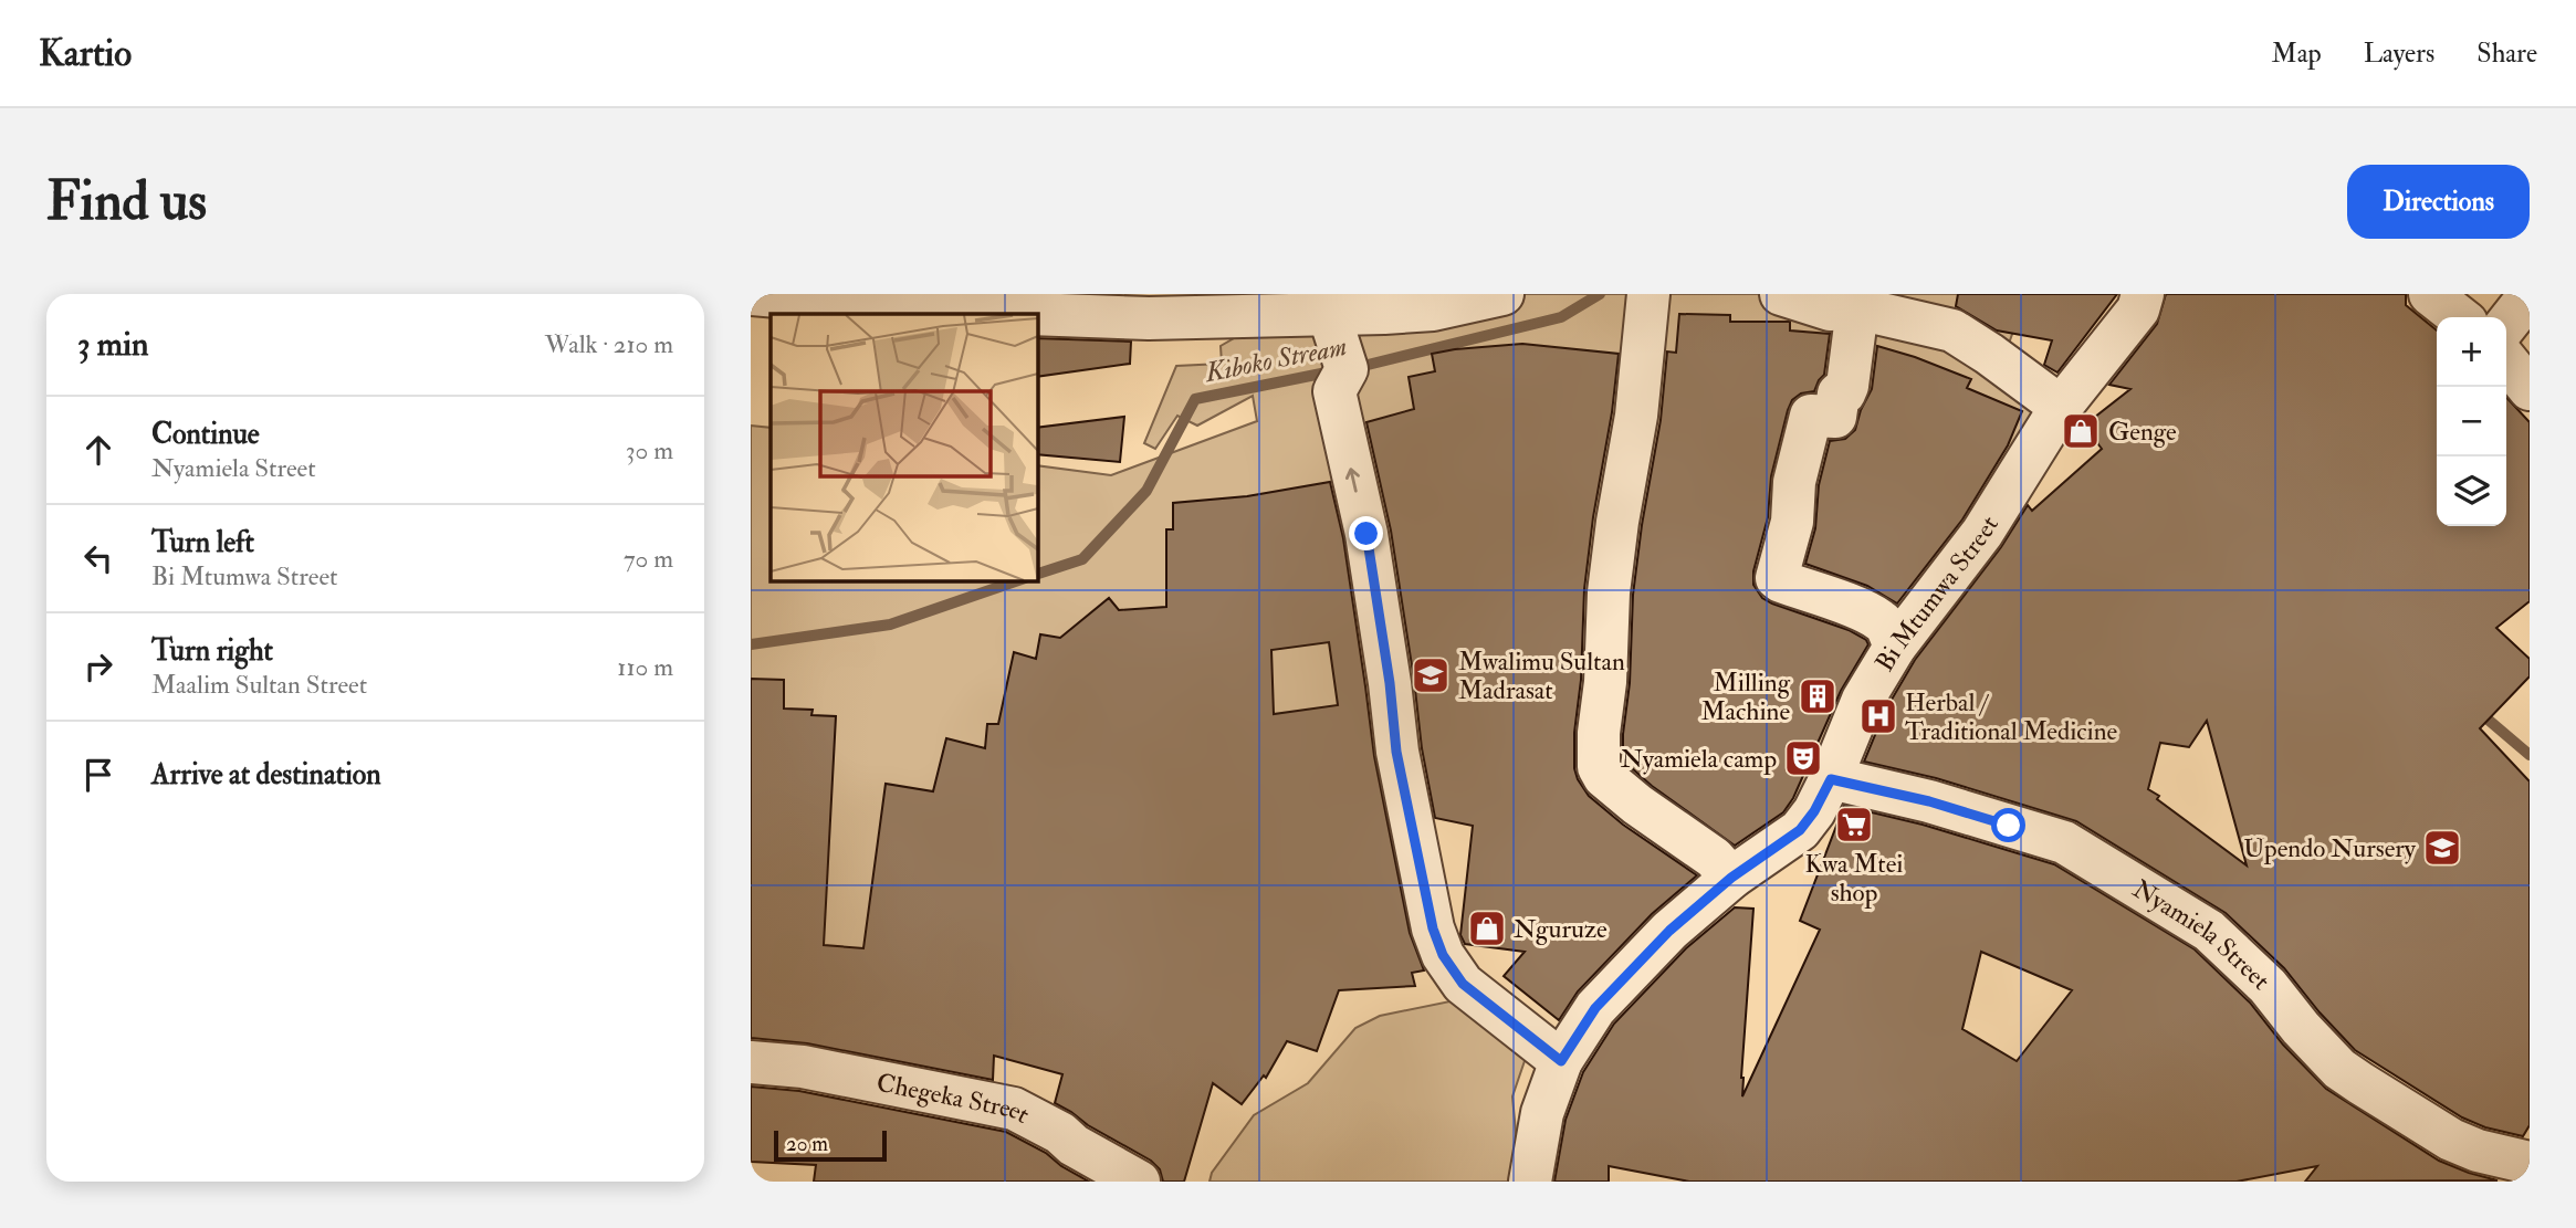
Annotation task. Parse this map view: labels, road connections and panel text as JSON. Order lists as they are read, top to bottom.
{
  "streets": {
    "street": ["Bi Mtumwa Street", "Nyamiela Street", "Chegeka Street"]
  },
  "crossings": [
    ["Bi Mtumwa Street", "Nyamiela Street"]
  ],
  "water": ["Kiboko Stream"],
  "places": {
    "shop": ["Genge", "Nguruze"],
    "school or university": ["Mwalimu Sultan Madrasat", "Upendo Nursery"],
    "building": ["Milling Machine"],
    "hospital": ["Herbal / Traditional Medicine"],
    "theatre": ["Nyamiela camp"],
    "supermarket": ["Kwa Mtei shop"]
  },
  "scale_bar": "20 m",
  "page": {
    "header": "Kartio",
    "nav": ["Map", "Layers", "Share"],
    "buttons": "Directions",
    "title": "Find us",
    "heading": ["3 min", "Walk · 210 m"],
    "map_buttons": ["+", "−"],
    "list": [
      ["Continue", "Nyamiela Street", "30 m"],
      ["Turn left", "Bi Mtumwa Street", "70 m"],
      ["Turn right", "Maalim Sultan Street", "110 m"],
      "Arrive at destination"
    ],
    "scale": "20 m"
  }
}
